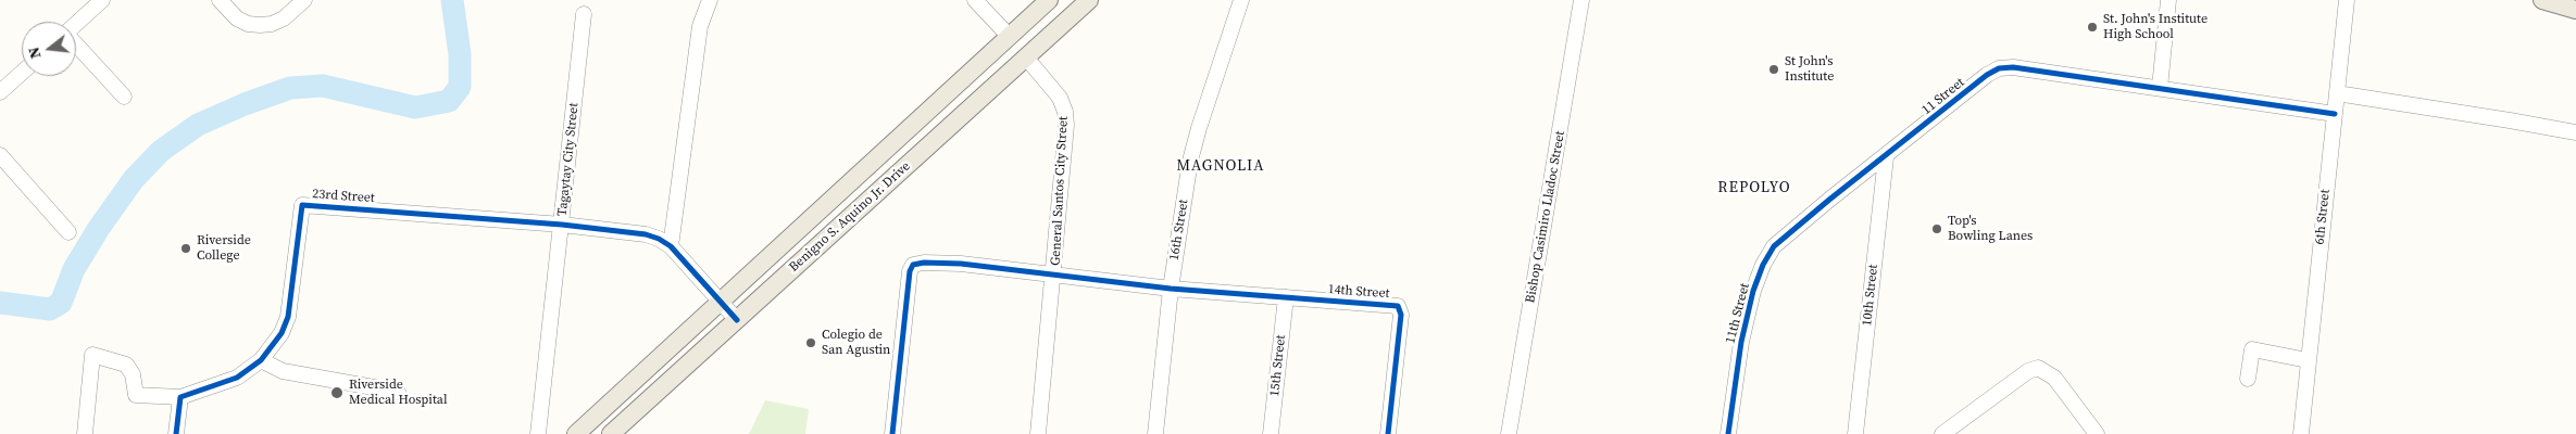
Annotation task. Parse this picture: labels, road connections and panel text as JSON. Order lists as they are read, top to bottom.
{
  "streets": {
    "main road": ["Benigno S. Aquino Jr. Drive"],
    "street": [
      "11 Street",
      "Tagaytay City Street",
      "General Santos City Street",
      "23rd Street",
      "Bishop Casimiro Lladoc Street",
      "6th Street",
      "16th Street",
      "14th Street",
      "10th Street",
      "11th Street",
      "15th Street"
    ]
  },
  "crossings": [
    ["11 Street", "6th Street"],
    ["11 Street", "10th Street"],
    ["11 Street", "11th Street"],
    ["Tagaytay City Street", "23rd Street"],
    ["General Santos City Street", "Benigno S. Aquino Jr. Drive"],
    ["14th Street", "15th Street"],
    ["10th Street", "11th Street"]
  ],
  "districts": ["MAGNOLIA", "REPOLYO"],
  "places": [
    "St. John's Institute High School",
    "St John's Institute",
    "Top's Bowling Lanes",
    "Riverside College",
    "Colegio de San Agustin",
    "Riverside Medical Hospital"
  ],
  "north": "left"
}
